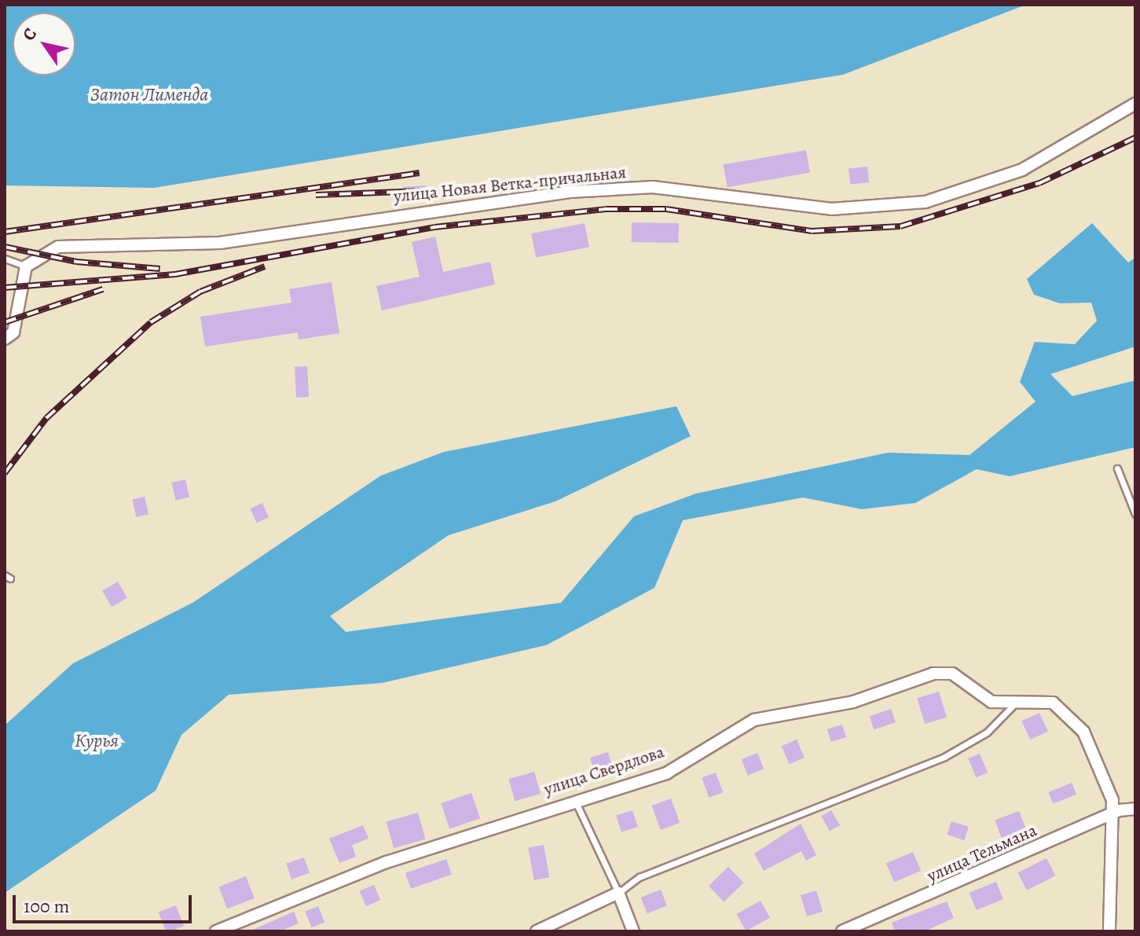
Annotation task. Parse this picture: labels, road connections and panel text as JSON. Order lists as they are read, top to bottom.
{
  "streets": {
    "street": ["улица Новая Ветка-причальная", "улица Свердлова", "улица Тельмана"]
  },
  "crossings": [
    ["улица Свердлова", "улица Тельмана"]
  ],
  "water": ["Затон Лименда", "Курья"],
  "scale_bar": "100 m",
  "north": "top left"
}
